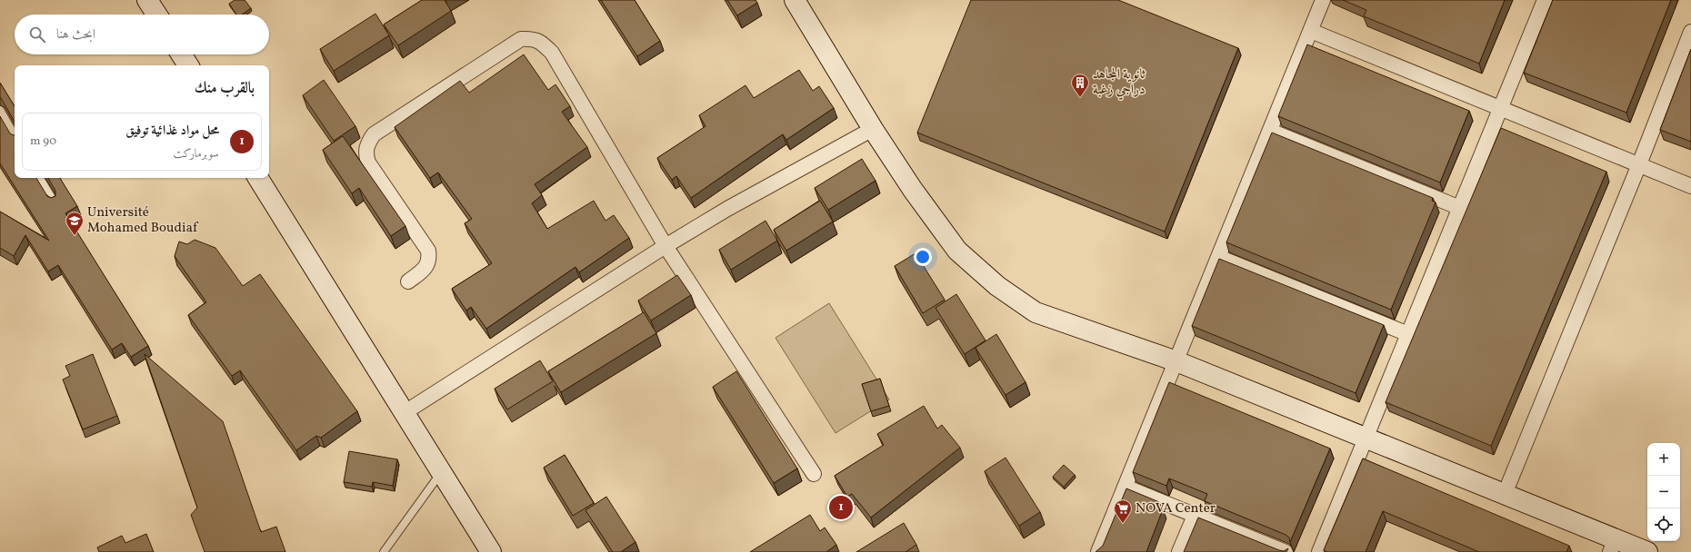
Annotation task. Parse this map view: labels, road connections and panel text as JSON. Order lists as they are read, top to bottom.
{
  "places": {
    "building": ["ثانوية المجاهد دراجي زغبة"],
    "school or university": ["Université Mohamed Boudiaf"],
    "supermarket": ["NOVA Center"]
  },
  "page": {
    "search": "ابحث هنا",
    "heading": "بالقرب منك",
    "list": [
      {
        "mark": "1",
        "name": "محل مواد غذائية توفيق",
        "note": "سوبرماركت",
        "value": "90 m"
      }
    ],
    "map_buttons": ["+", "−"],
    "pins": "1"
  }
}
